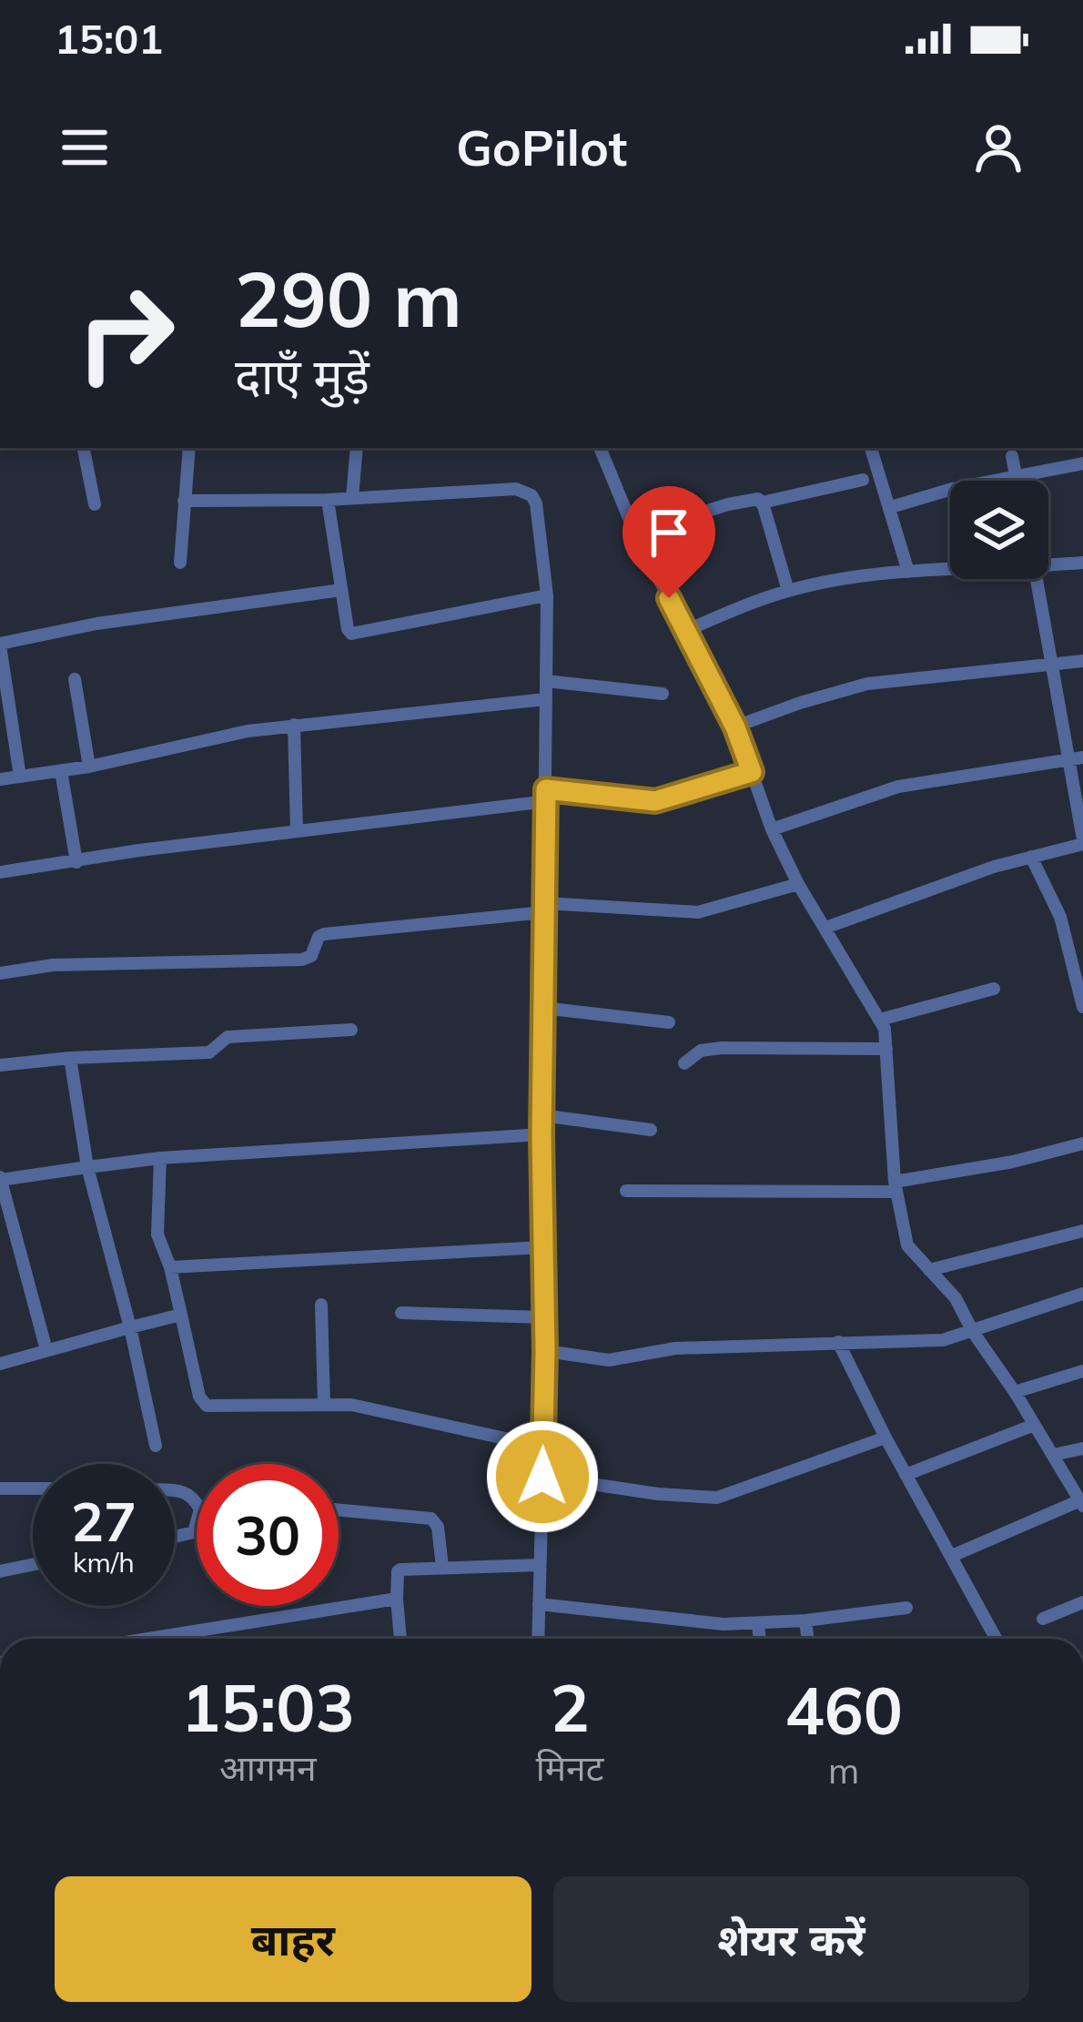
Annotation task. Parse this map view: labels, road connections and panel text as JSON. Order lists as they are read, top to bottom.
{
  "page": {
    "status": "15:01",
    "header": "GoPilot",
    "turn": ["290 m", "दाएँ मुड़ें"],
    "speed": "27 km/h",
    "limit": "30",
    "eta": [
      "15:03",
      "आगमन",
      "2",
      "मिनट",
      "460",
      "m"
    ],
    "buttons": ["बाहर", "शेयर करें"]
  }
}
